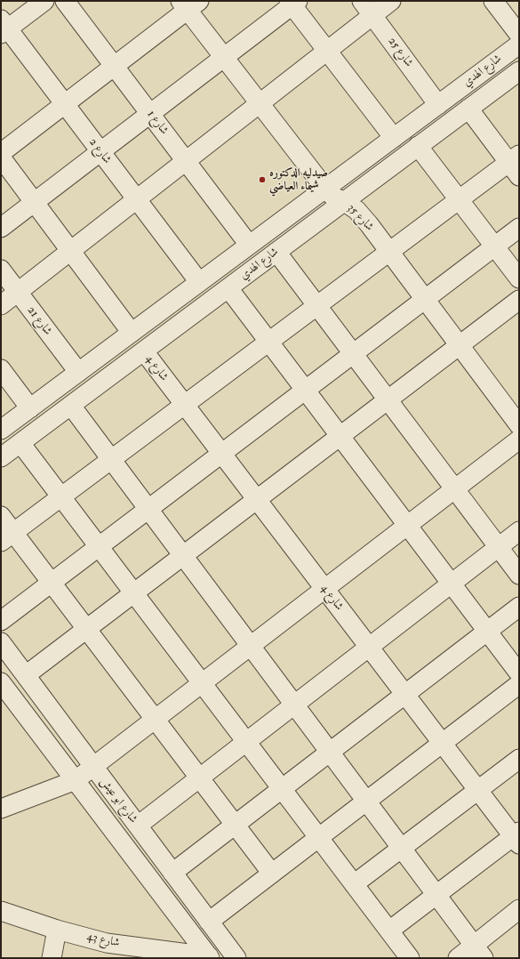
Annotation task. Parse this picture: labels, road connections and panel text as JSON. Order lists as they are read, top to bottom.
{
  "streets": {
    "street": [
      "شارع 25",
      "شارع الهدي",
      "شارع 1",
      "شارع 2",
      "شارع 35",
      "شارع 21",
      "شارع 4",
      "شارع ابو عيش",
      "شارع 43"
    ]
  },
  "crossings": [
    ["شارع 25", "شارع الهدي"],
    ["شارع الهدي", "شارع 1"],
    ["شارع الهدي", "شارع 2"],
    ["شارع الهدي", "شارع 35"],
    ["شارع الهدي", "شارع 21"],
    ["شارع الهدي", "شارع 4"],
    ["شارع ابو عيش", "شارع 43"]
  ],
  "places": ["صيدليه الدكتوره شيماء العياضي"]
}
